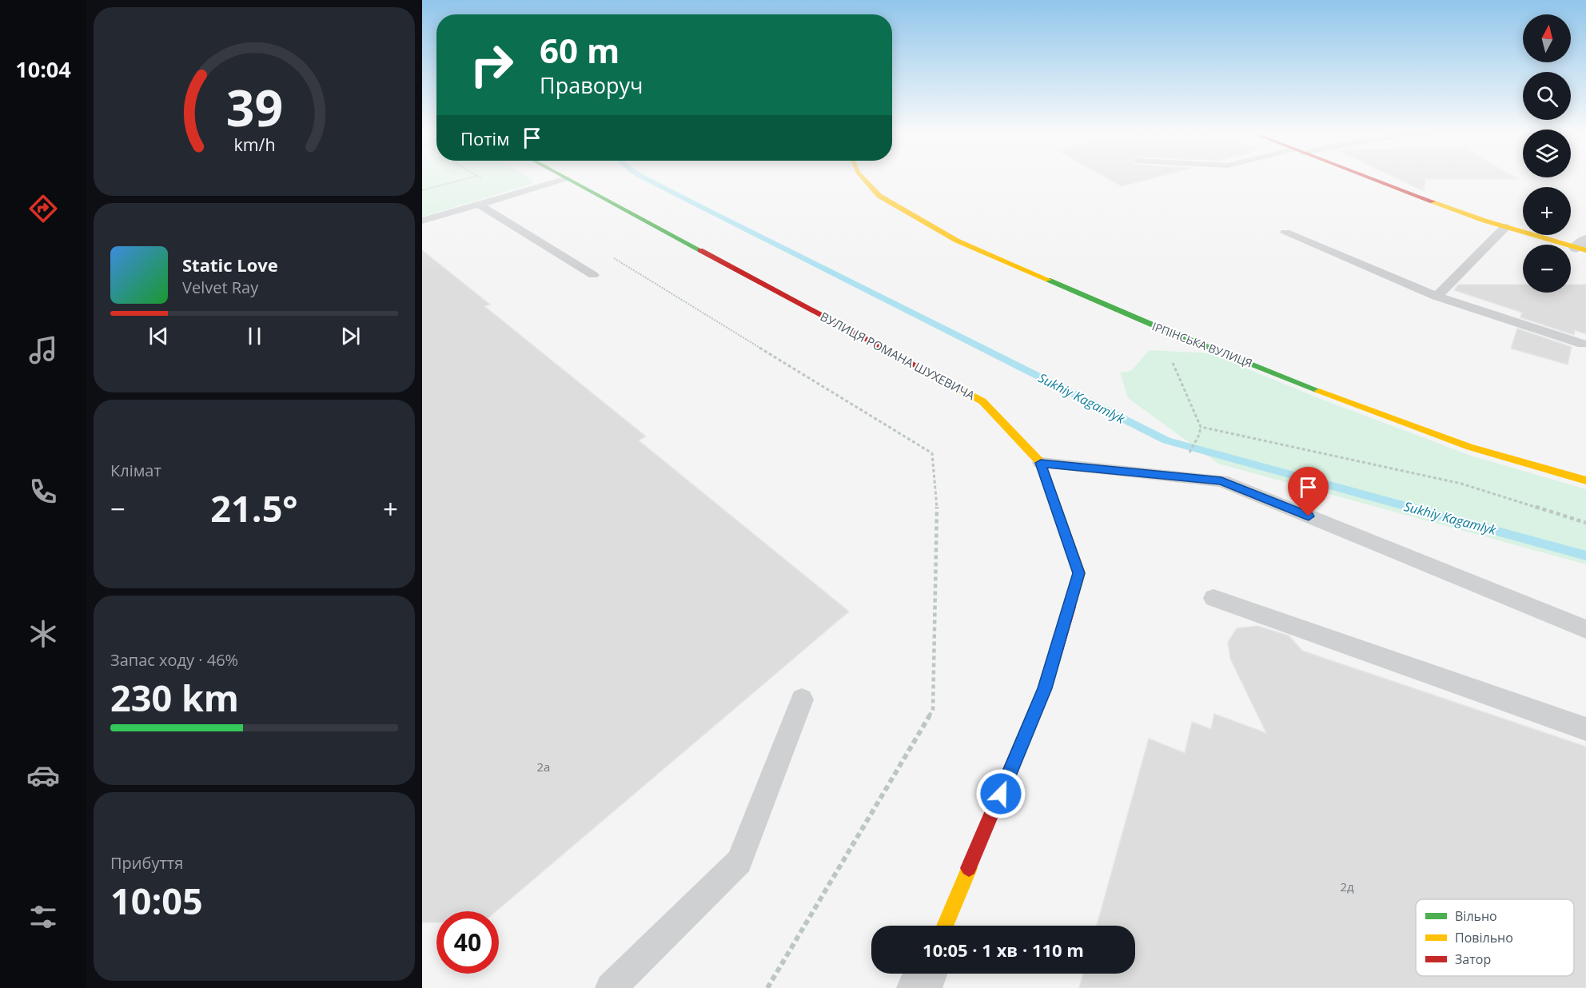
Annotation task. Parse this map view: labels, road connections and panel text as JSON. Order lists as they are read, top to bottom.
{
  "streets": {
    "street": ["ІРПІНСЬКА ВУЛИЦЯ", "ВУЛИЦЯ РОМАНА ШУХЕВИЧА"]
  },
  "water": ["Sukhiy Kagamlyk"],
  "house_numbers": ["2а", "2д"],
  "legend": ["Вільно", "Повільно", "Затор"],
  "north": "top",
  "page": {
    "tabs": "10:04",
    "map_buttons": ["+", "−"],
    "turn": ["60 m", "Праворуч"],
    "then": "Потім",
    "song": ["Static Love", "Velvet Ray"],
    "tile": [
      "Клімат",
      ["Запас ходу · 46%", "230 km"],
      ["Прибуття", "10:05"]
    ],
    "heat": ["−", "21.5°", "+"],
    "limit": "40",
    "trip": "10:05 · 1 хв · 110 m",
    "gauge": ["39", "km/h"]
  }
}
